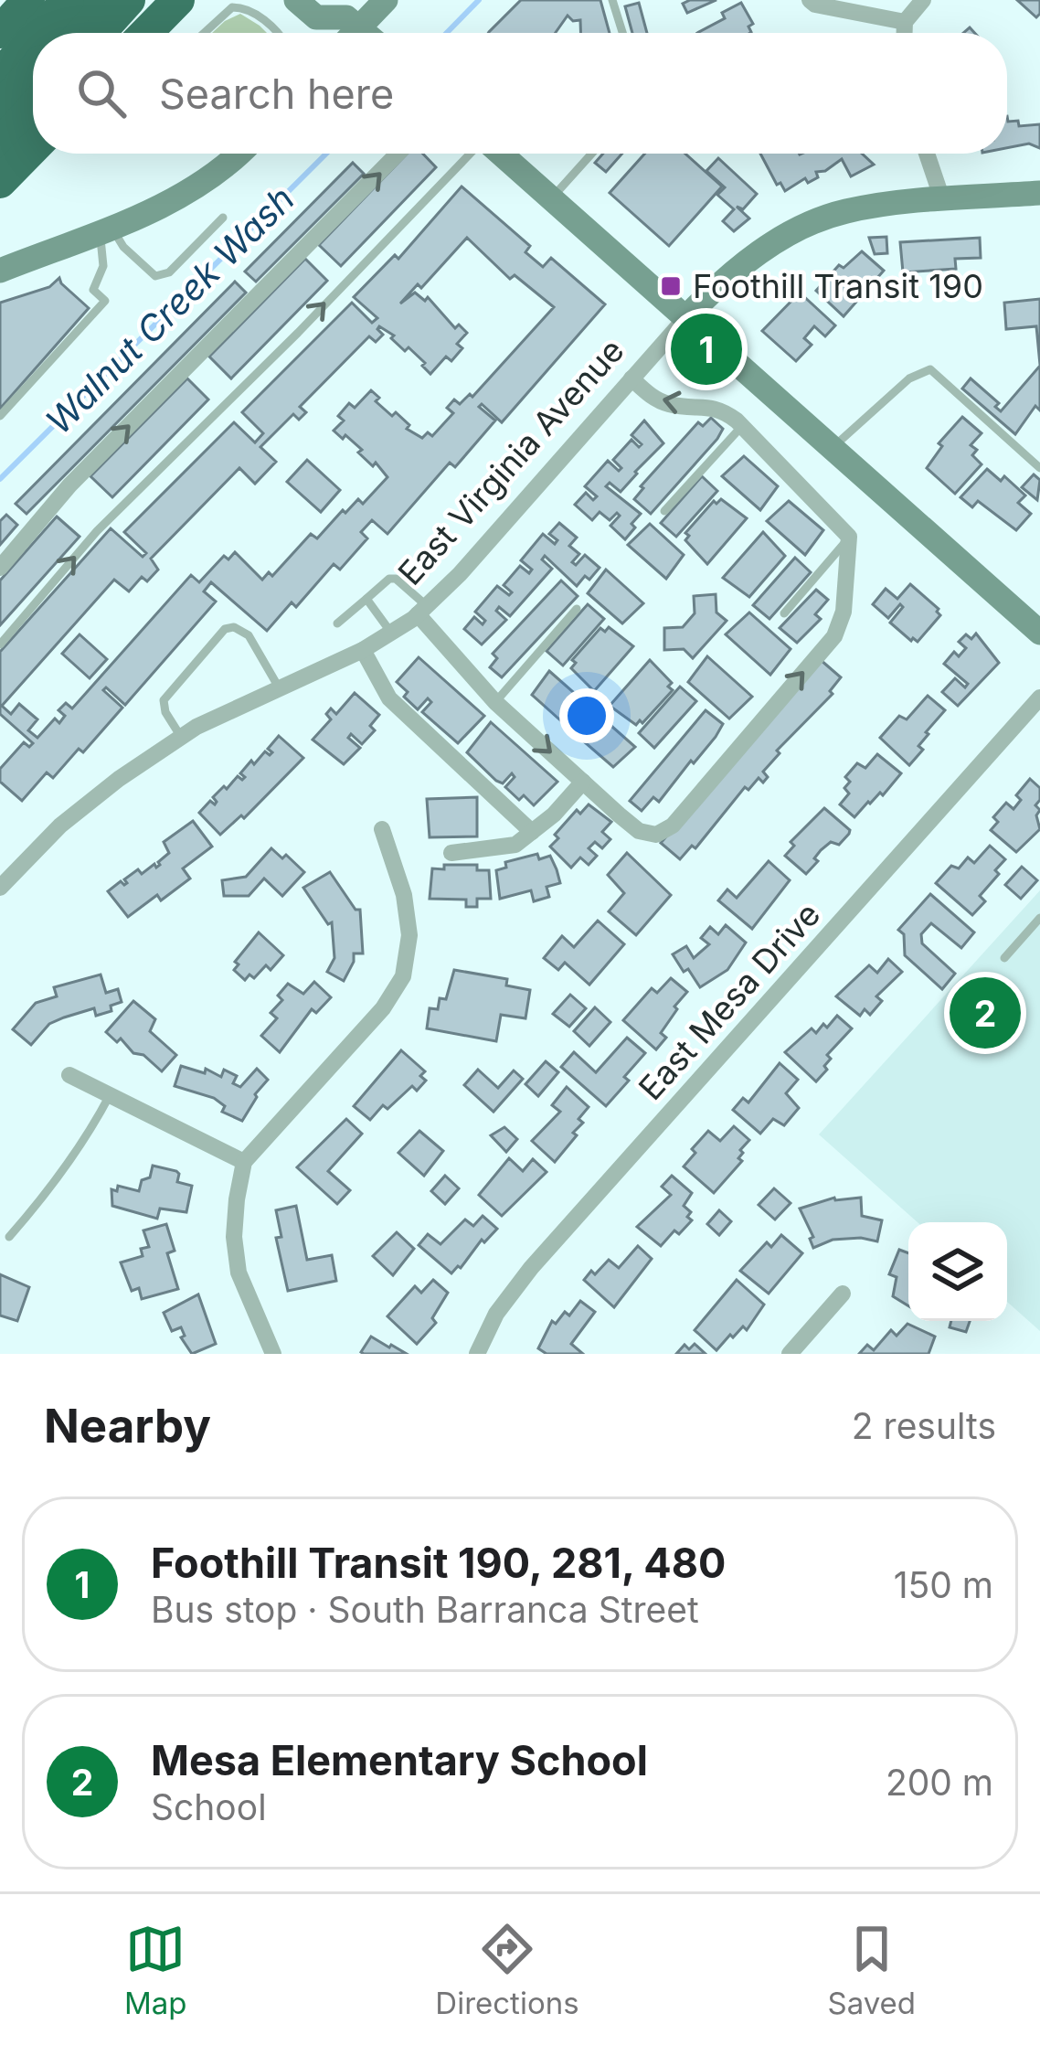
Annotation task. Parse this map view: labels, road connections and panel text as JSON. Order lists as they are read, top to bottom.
{
  "streets": {
    "main road": ["East Virginia Avenue"],
    "street": ["East Mesa Drive"]
  },
  "water": ["Walnut Creek Wash"],
  "places": {
    "transit": ["Foothill Transit 190"]
  },
  "page": {
    "search": "Search here",
    "pins": ["1", "2"],
    "heading": ["Nearby", "2 results"],
    "list": [
      {
        "mark": "1",
        "name": "Foothill Transit 190, 281, 480",
        "note": "Bus stop · South Barranca Street",
        "value": "150 m"
      },
      {
        "mark": "2",
        "name": "Mesa Elementary School",
        "note": "School",
        "value": "200 m"
      }
    ],
    "nav": ["Map", "Directions", "Saved"]
  }
}
